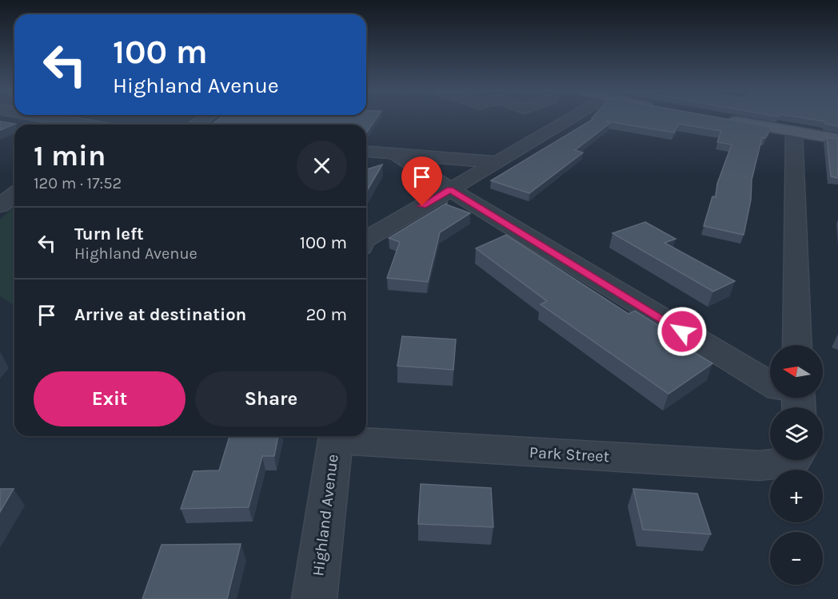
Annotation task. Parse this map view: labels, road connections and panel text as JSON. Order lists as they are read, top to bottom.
{
  "streets": {
    "street": ["Park Street", "Highland Avenue"]
  },
  "crossings": [
    ["Park Street", "Highland Avenue"]
  ],
  "north": "left",
  "page": {
    "turn": ["100 m", "Highland Avenue"],
    "heading": ["1 min", "120 m · 17:52"],
    "list": [
      {
        "name": "Turn left",
        "note": "Highland Avenue",
        "value": "100 m"
      },
      {
        "name": "Arrive at destination",
        "value": "20 m"
      }
    ],
    "map_buttons": ["+", "−"],
    "buttons": ["Exit", "Share"]
  }
}
